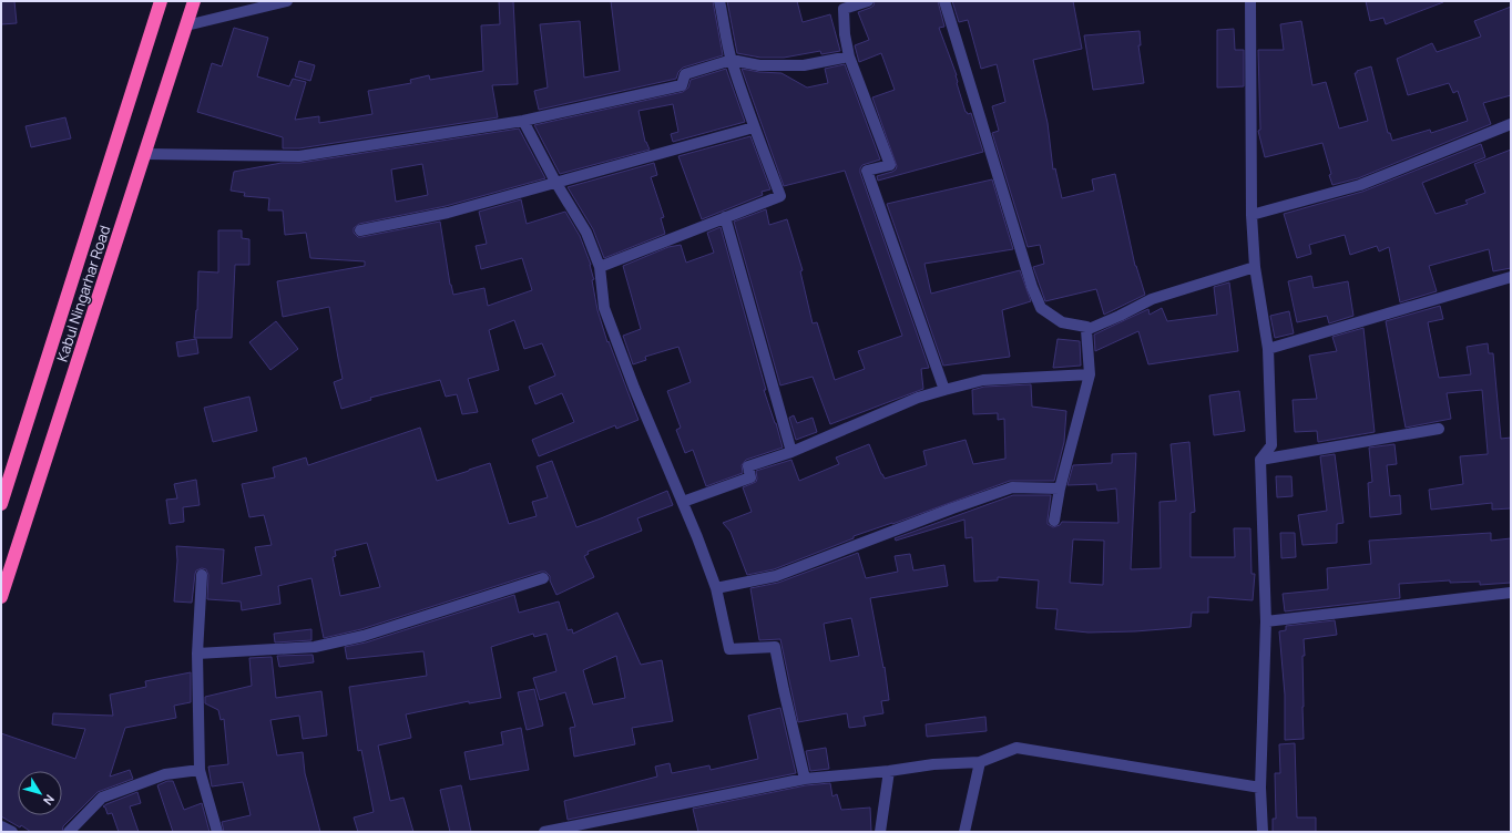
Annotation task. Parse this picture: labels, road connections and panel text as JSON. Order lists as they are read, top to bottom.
{
  "streets": {
    "highway": ["Kabul Ningarhar Road"]
  },
  "north": "bottom right"
}
